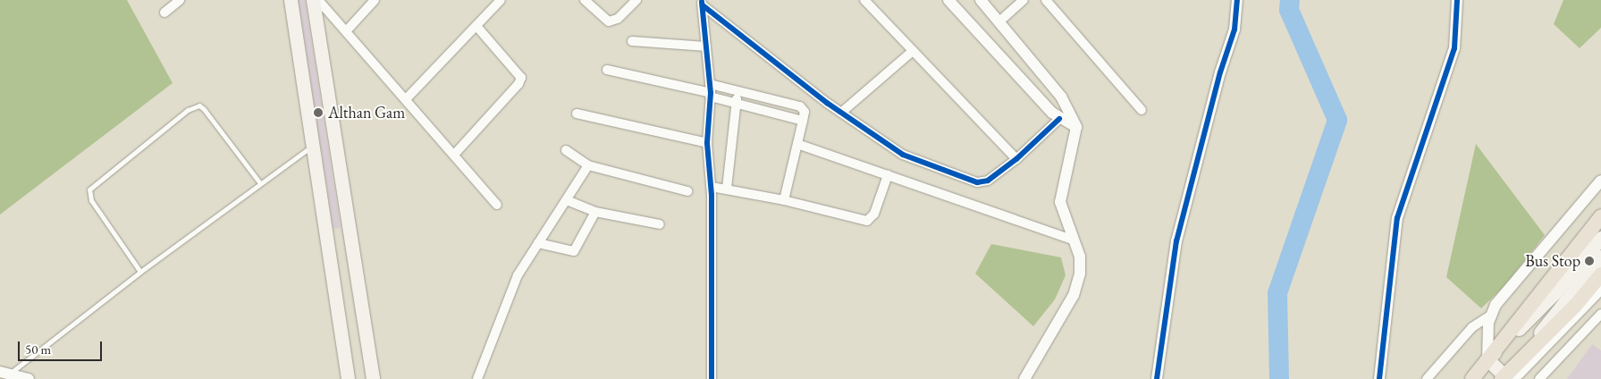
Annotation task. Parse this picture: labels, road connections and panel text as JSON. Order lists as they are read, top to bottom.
{
  "places": ["Althan Gam", "Bus Stop"],
  "scale_bar": "50 m"
}
